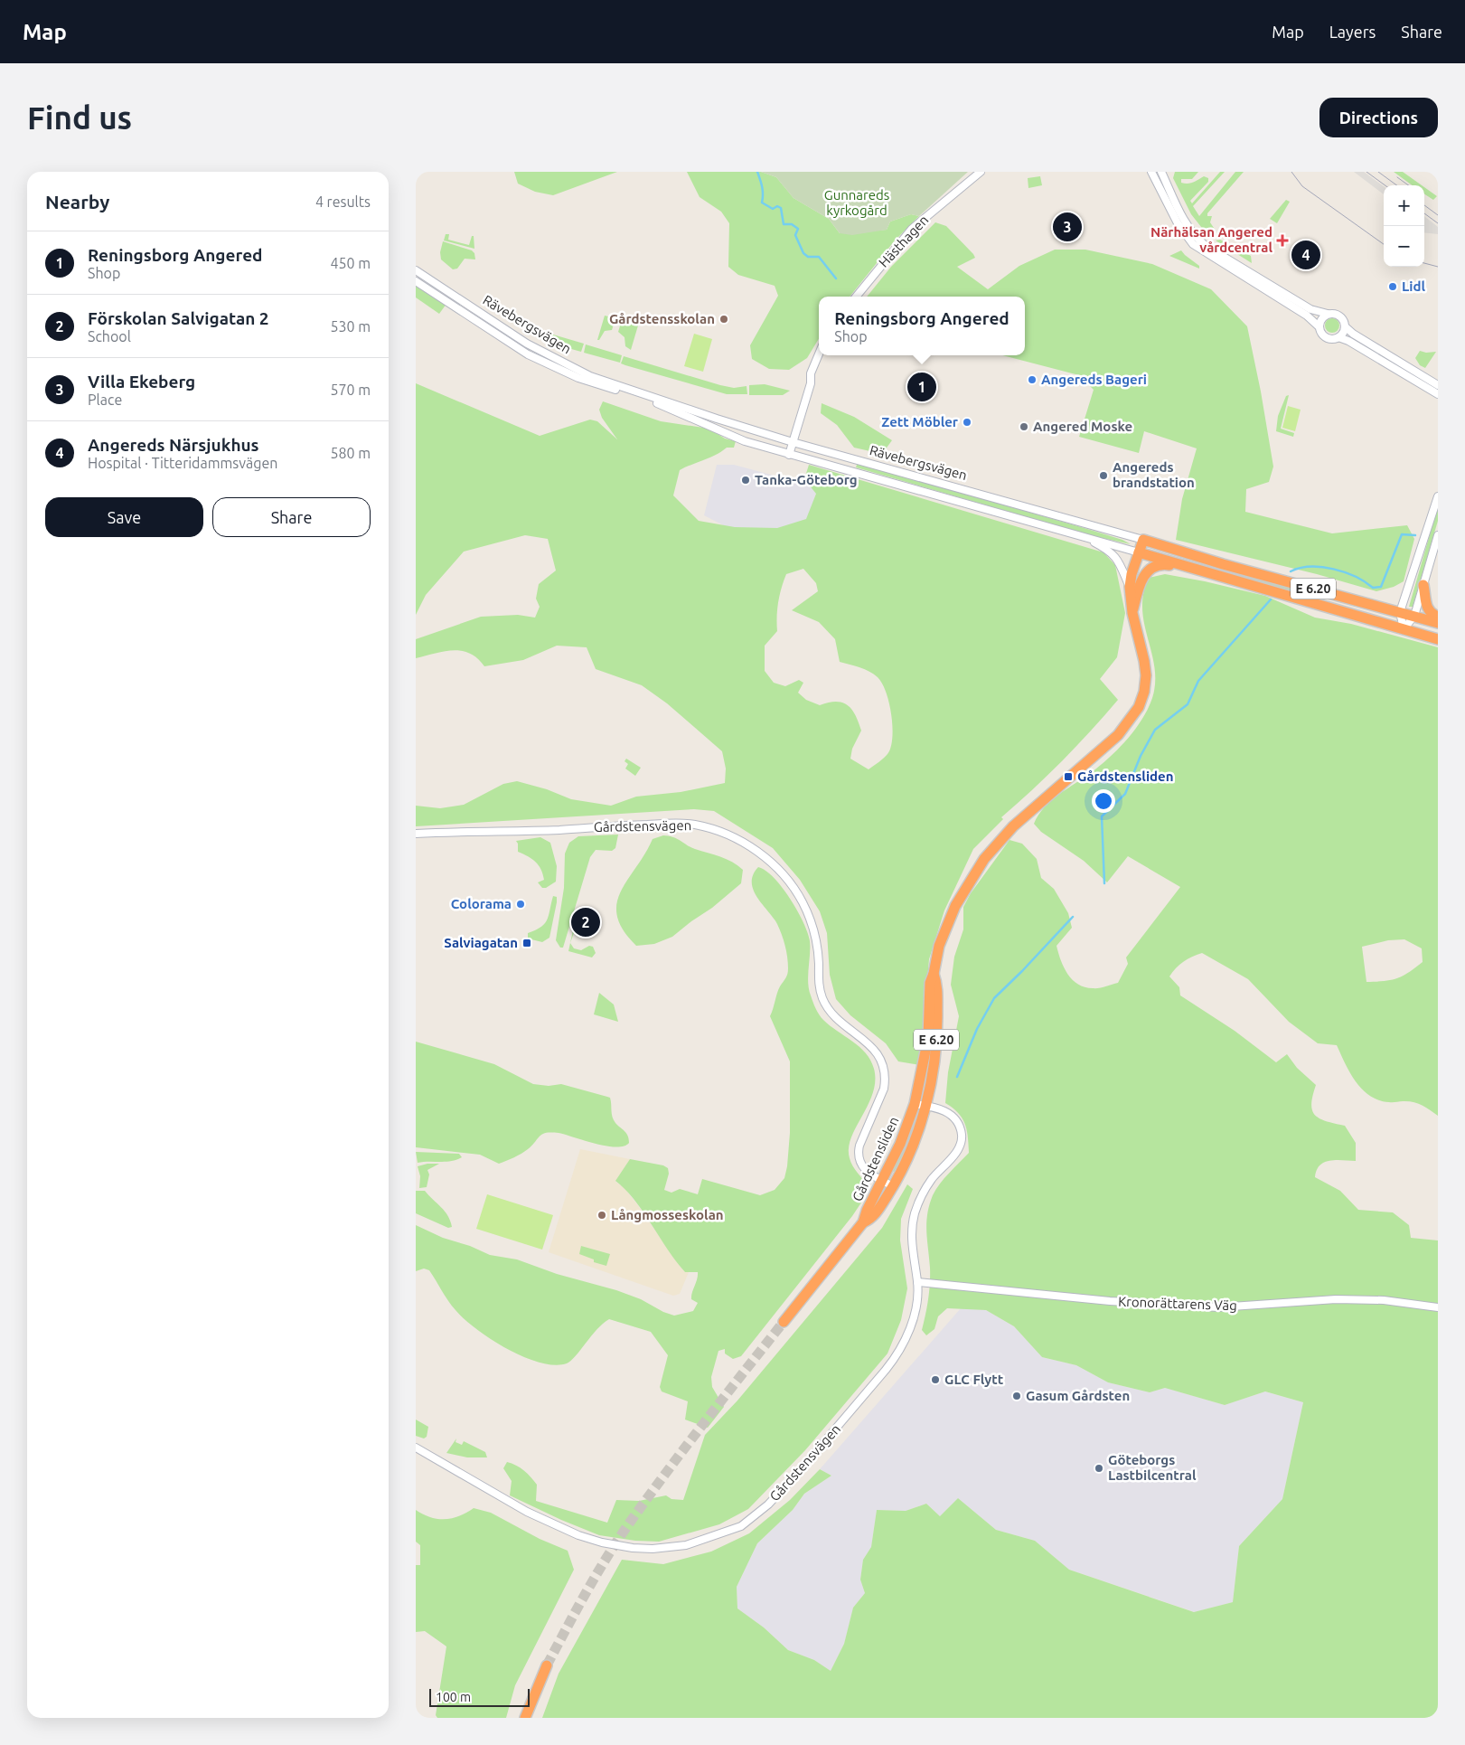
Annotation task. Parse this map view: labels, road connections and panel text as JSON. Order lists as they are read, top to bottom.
{
  "streets": {
    "highway": ["Rävebergsvägen", "E 6.20", "Gårdstensliden"],
    "street": ["Hästhagen", "Gårdstensvägen", "Kronorättarens Väg"]
  },
  "crossings": [
    ["Rävebergsvägen", "E 6.20"],
    ["Rävebergsvägen", "Gårdstensliden"],
    ["E 6.20", "Gårdstensliden"],
    ["Gårdstensvägen", "Gårdstensliden"],
    ["Gårdstensvägen", "Kronorättarens Väg"]
  ],
  "parks": ["Gunnareds kyrkogård"],
  "places": {
    "health": ["Närhälsan Angered vårdcentral"],
    "other": [
      "Lidl",
      "Gårdstensskolan",
      "Angereds Bageri",
      "Zett Möbler",
      "Angered Moske",
      "Angereds brandstation",
      "Tanka-Göteborg",
      "Colorama",
      "Långmosseskolan",
      "GLC Flytt",
      "Gasum Gårdsten",
      "Göteborgs Lastbilcentral"
    ],
    "transit": ["Gårdstensliden", "Salviagatan"]
  },
  "scale_bar": "100 m",
  "page": {
    "header": "Map",
    "nav": ["Map", "Layers", "Share"],
    "buttons": [
      "Directions",
      ["Save", "Share"]
    ],
    "title": "Find us",
    "heading": ["Nearby", "4 results"],
    "map_buttons": ["+", "−"],
    "pins": [
      "3",
      "4",
      "1",
      "2"
    ],
    "list": [
      {
        "mark": "1",
        "name": "Reningsborg Angered",
        "note": "Shop",
        "value": "450 m"
      },
      {
        "mark": "2",
        "name": "Förskolan Salvigatan 2",
        "note": "School",
        "value": "530 m"
      },
      {
        "mark": "3",
        "name": "Villa Ekeberg",
        "note": "Place",
        "value": "570 m"
      },
      {
        "mark": "4",
        "name": "Angereds Närsjukhus",
        "note": "Hospital · Titteridammsvägen",
        "value": "580 m"
      }
    ],
    "popup": ["Reningsborg Angered", "Shop"],
    "scale": "100 m"
  }
}
